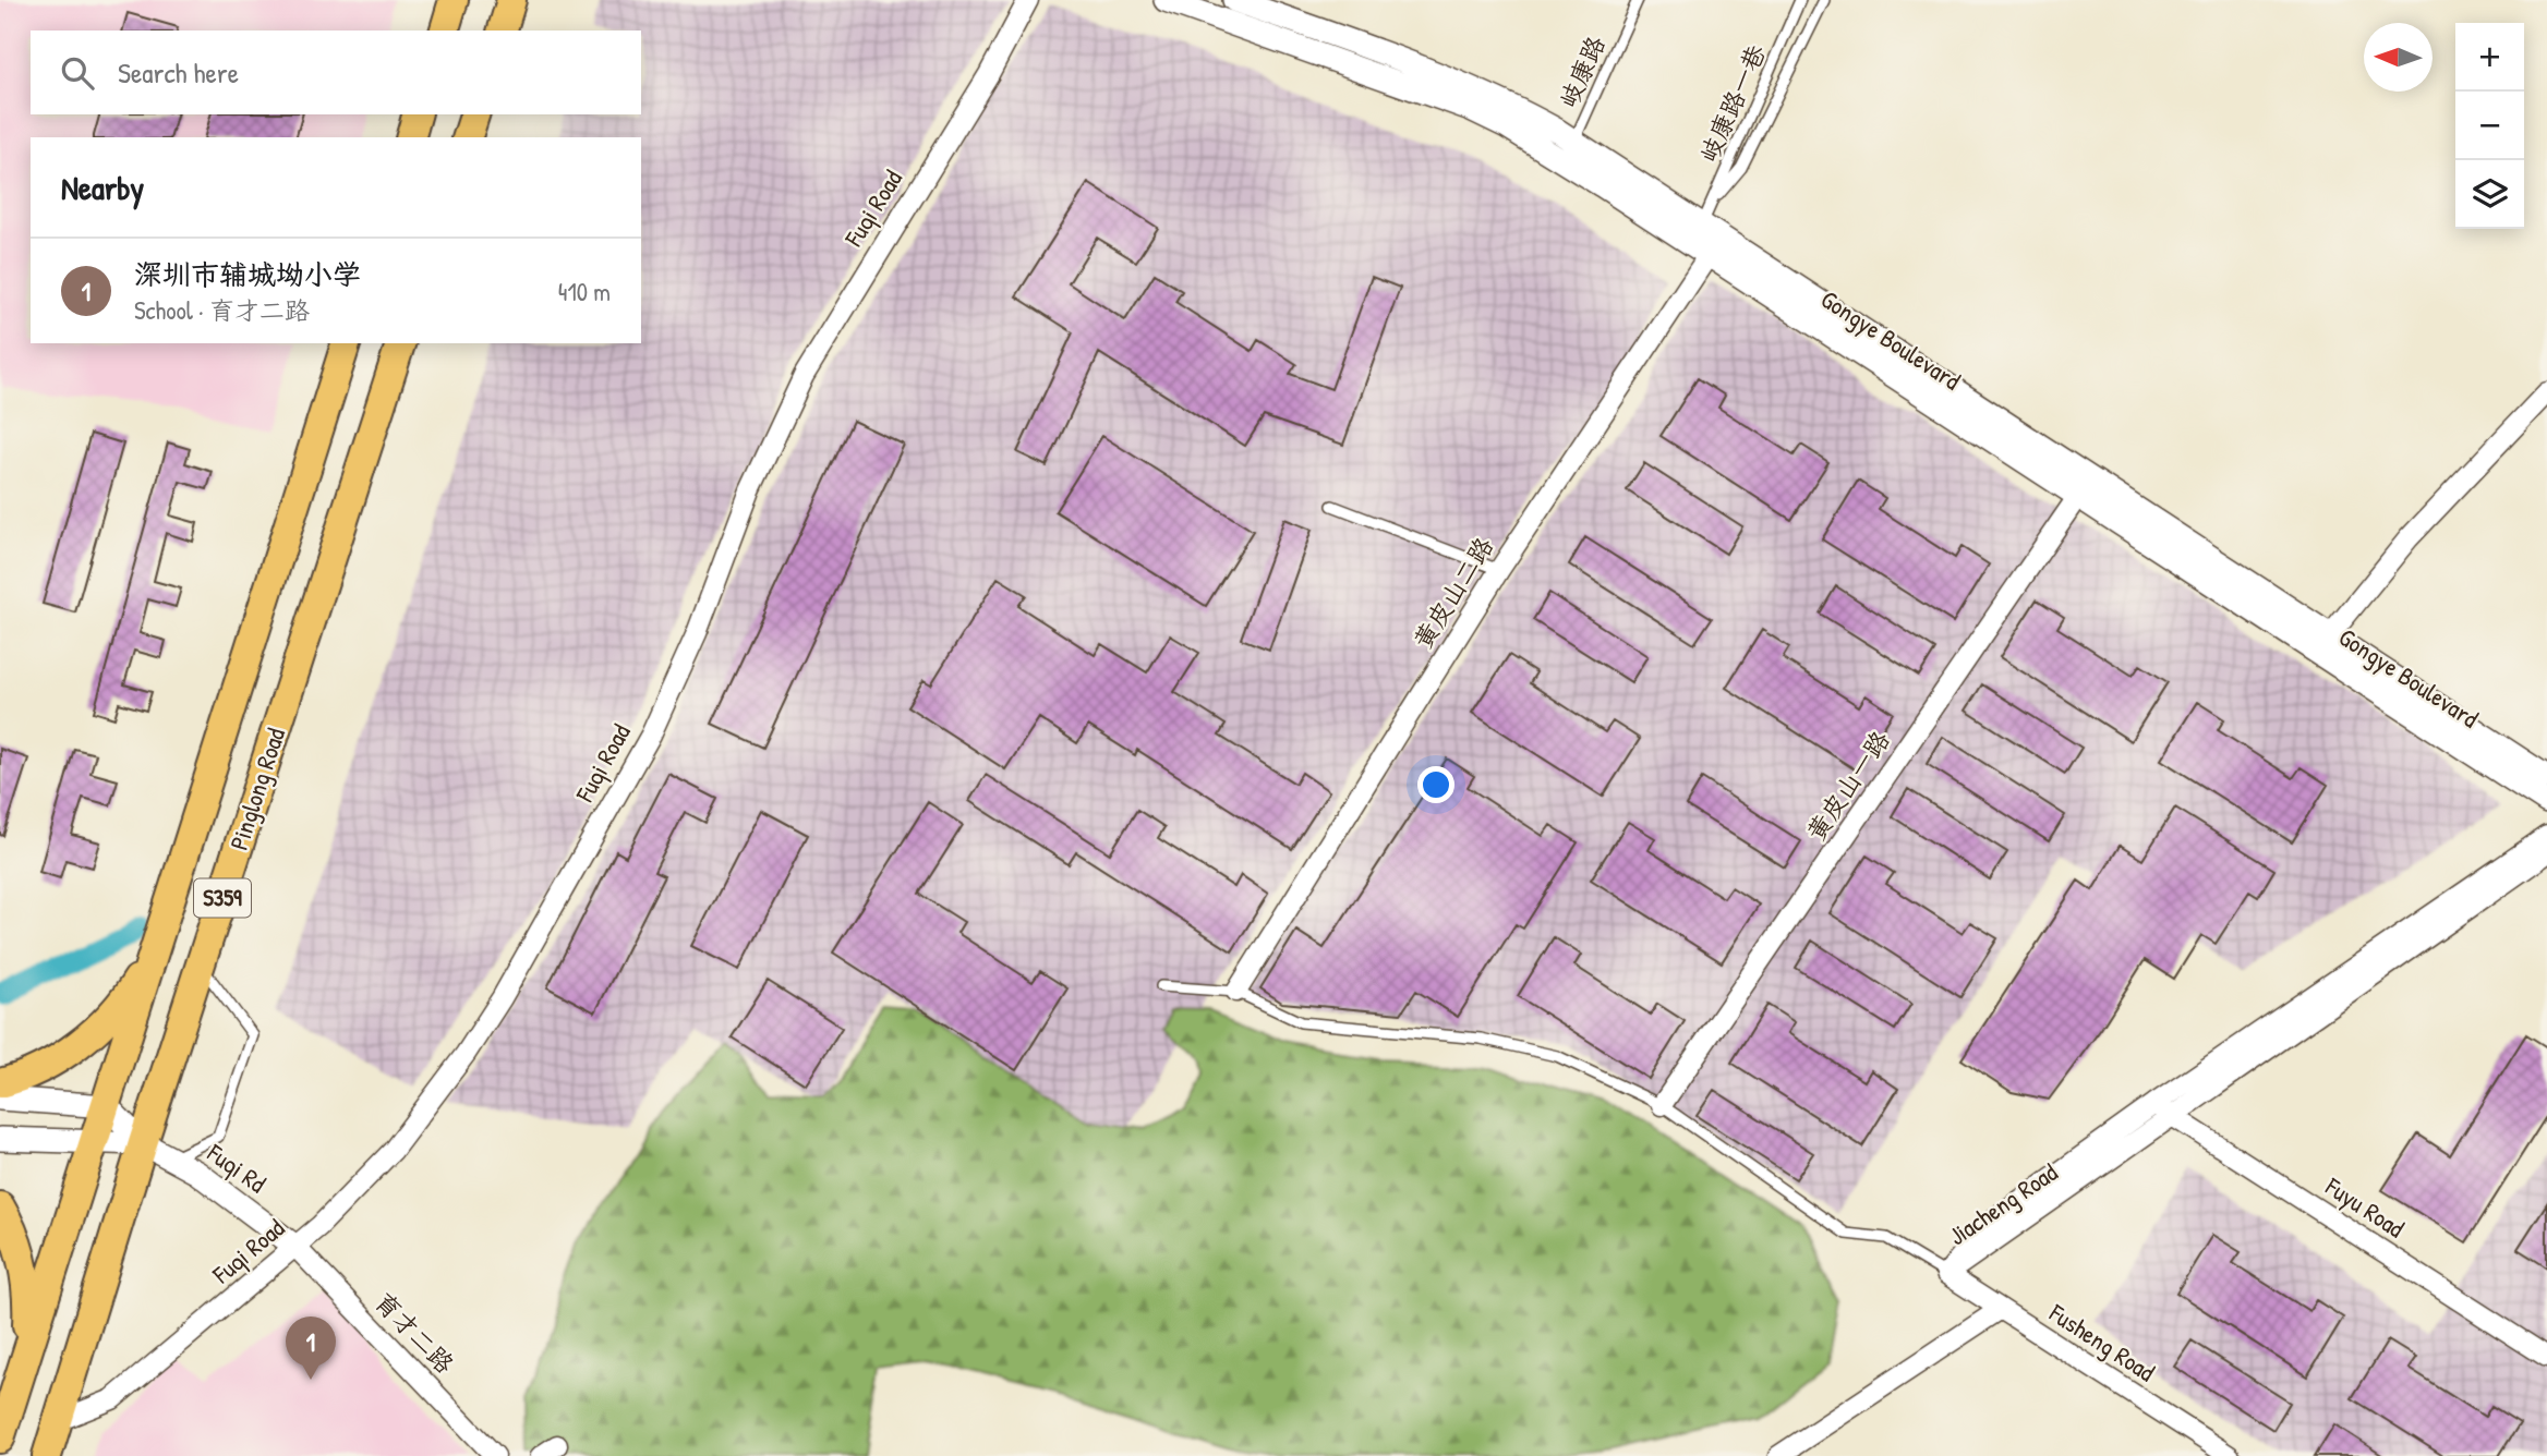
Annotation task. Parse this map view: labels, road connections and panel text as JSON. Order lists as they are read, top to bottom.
{
  "streets": {
    "main road": ["Pinglong Road", "S359"],
    "street": [
      "Fuqi Road",
      "Gongye Boulevard",
      "黄皮山二路",
      "黄皮山一路",
      "Fuqi Rd",
      "Jiacheng Road",
      "Fuyu Road",
      "育才二路",
      "Fusheng Road"
    ],
    "lane": ["岐康路", "岐康路一巷"]
  },
  "crossings": [
    ["岐康路", "Gongye Boulevard"],
    ["岐康路一巷", "Gongye Boulevard"],
    ["Fuqi Road", "Pinglong Road"],
    ["Fuqi Road", "Fuqi Rd"],
    ["Fuqi Road", "育才二路"],
    ["Gongye Boulevard", "黄皮山二路"],
    ["Gongye Boulevard", "黄皮山一路"],
    ["Pinglong Road", "Fuqi Rd"],
    ["Fuqi Rd", "育才二路"],
    ["Jiacheng Road", "Fuyu Road"],
    ["Jiacheng Road", "Fusheng Road"]
  ],
  "north": "left",
  "page": {
    "map_buttons": ["+", "−"],
    "search": "Search here",
    "heading": "Nearby",
    "list": [
      {
        "mark": "1",
        "name": "深圳市辅城坳小学",
        "note": "School · 育才二路",
        "value": "410 m"
      }
    ],
    "pins": "1"
  }
}
